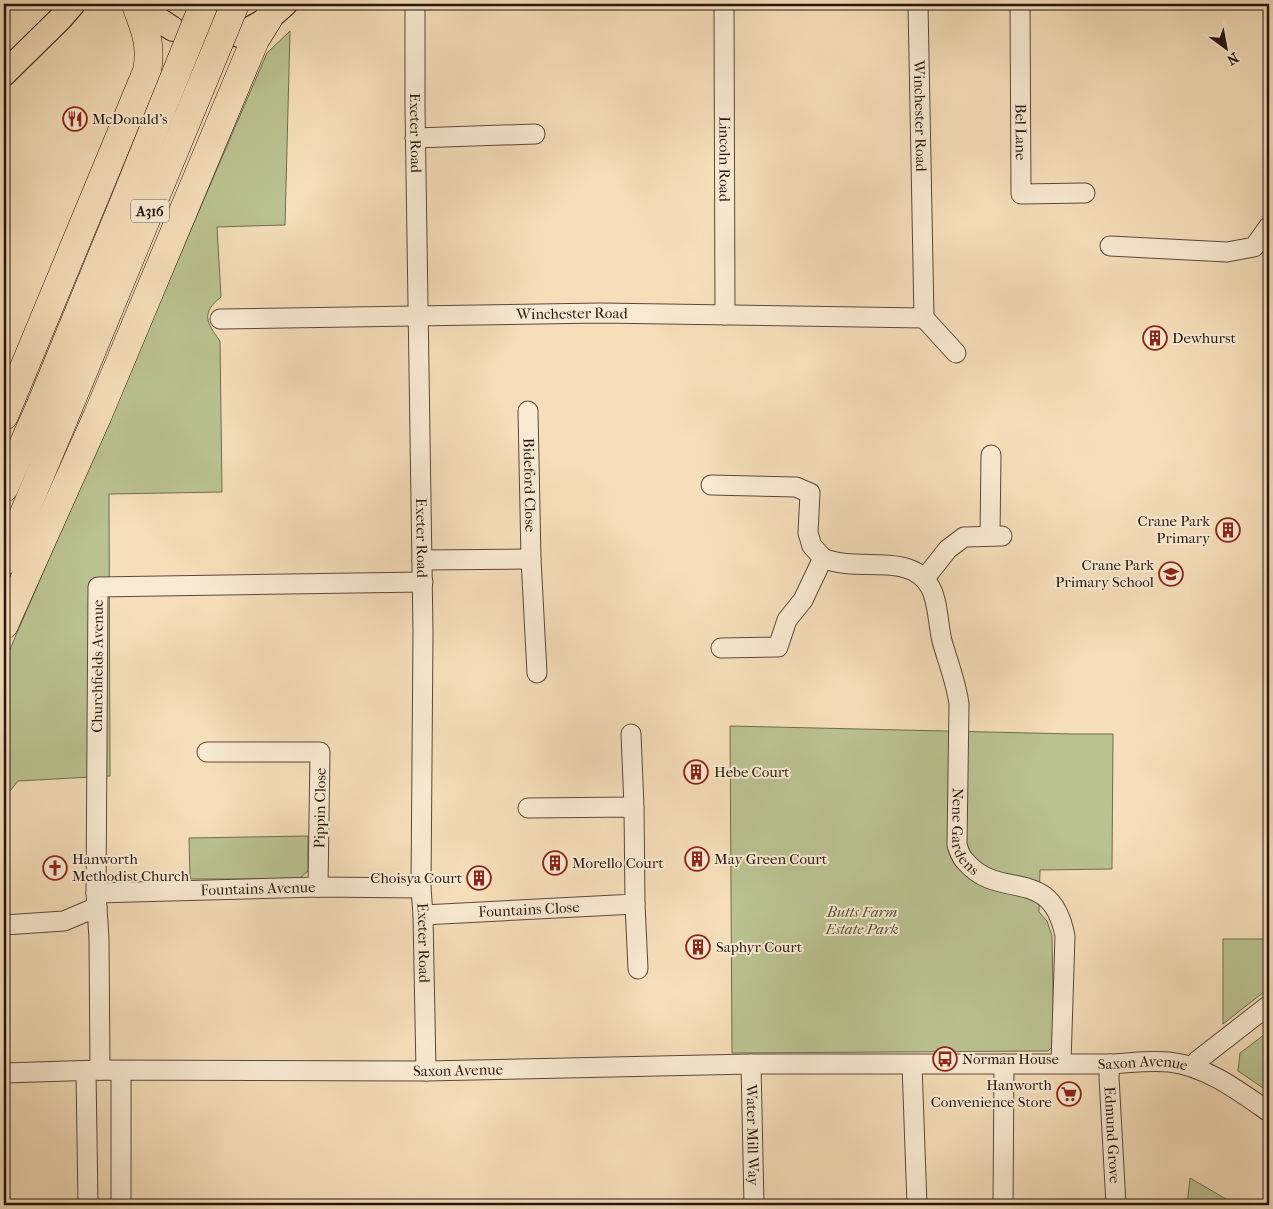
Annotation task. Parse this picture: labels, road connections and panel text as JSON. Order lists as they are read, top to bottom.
{
  "streets": {
    "highway": ["A316"],
    "street": [
      "Winchester Road",
      "Bel Lane",
      "Exeter Road",
      "Lincoln Road",
      "Bideford Close",
      "Churchfields Avenue",
      "Pippin Close",
      "Nene Gardens",
      "Fountains Avenue",
      "Fountains Close",
      "Saxon Avenue",
      "Water Mill Way",
      "Edmund Grove"
    ]
  },
  "crossings": [
    ["Winchester Road", "Exeter Road"],
    ["Winchester Road", "Lincoln Road"],
    ["Exeter Road", "Churchfields Avenue"],
    ["Exeter Road", "Fountains Avenue"],
    ["Exeter Road", "Fountains Close"],
    ["Exeter Road", "Saxon Avenue"],
    ["Churchfields Avenue", "Fountains Avenue"],
    ["Churchfields Avenue", "Saxon Avenue"],
    ["Pippin Close", "Fountains Avenue"],
    ["Nene Gardens", "Saxon Avenue"],
    ["Saxon Avenue", "Water Mill Way"],
    ["Saxon Avenue", "Edmund Grove"]
  ],
  "parks": ["Butts Farm Estate Park"],
  "places": {
    "restaurant": ["McDonald's"],
    "building": [
      "Dewhurst",
      "Crane Park Primary",
      "Hebe Court",
      "May Green Court",
      "Morello Court",
      "Choisya Court",
      "Saphyr Court"
    ],
    "school or university": ["Crane Park Primary School"],
    "church": ["Hanworth Methodist Church"],
    "bus stop": ["Norman House"],
    "supermarket": ["Hanworth Convenience Store"]
  },
  "north": "bottom right"
}
